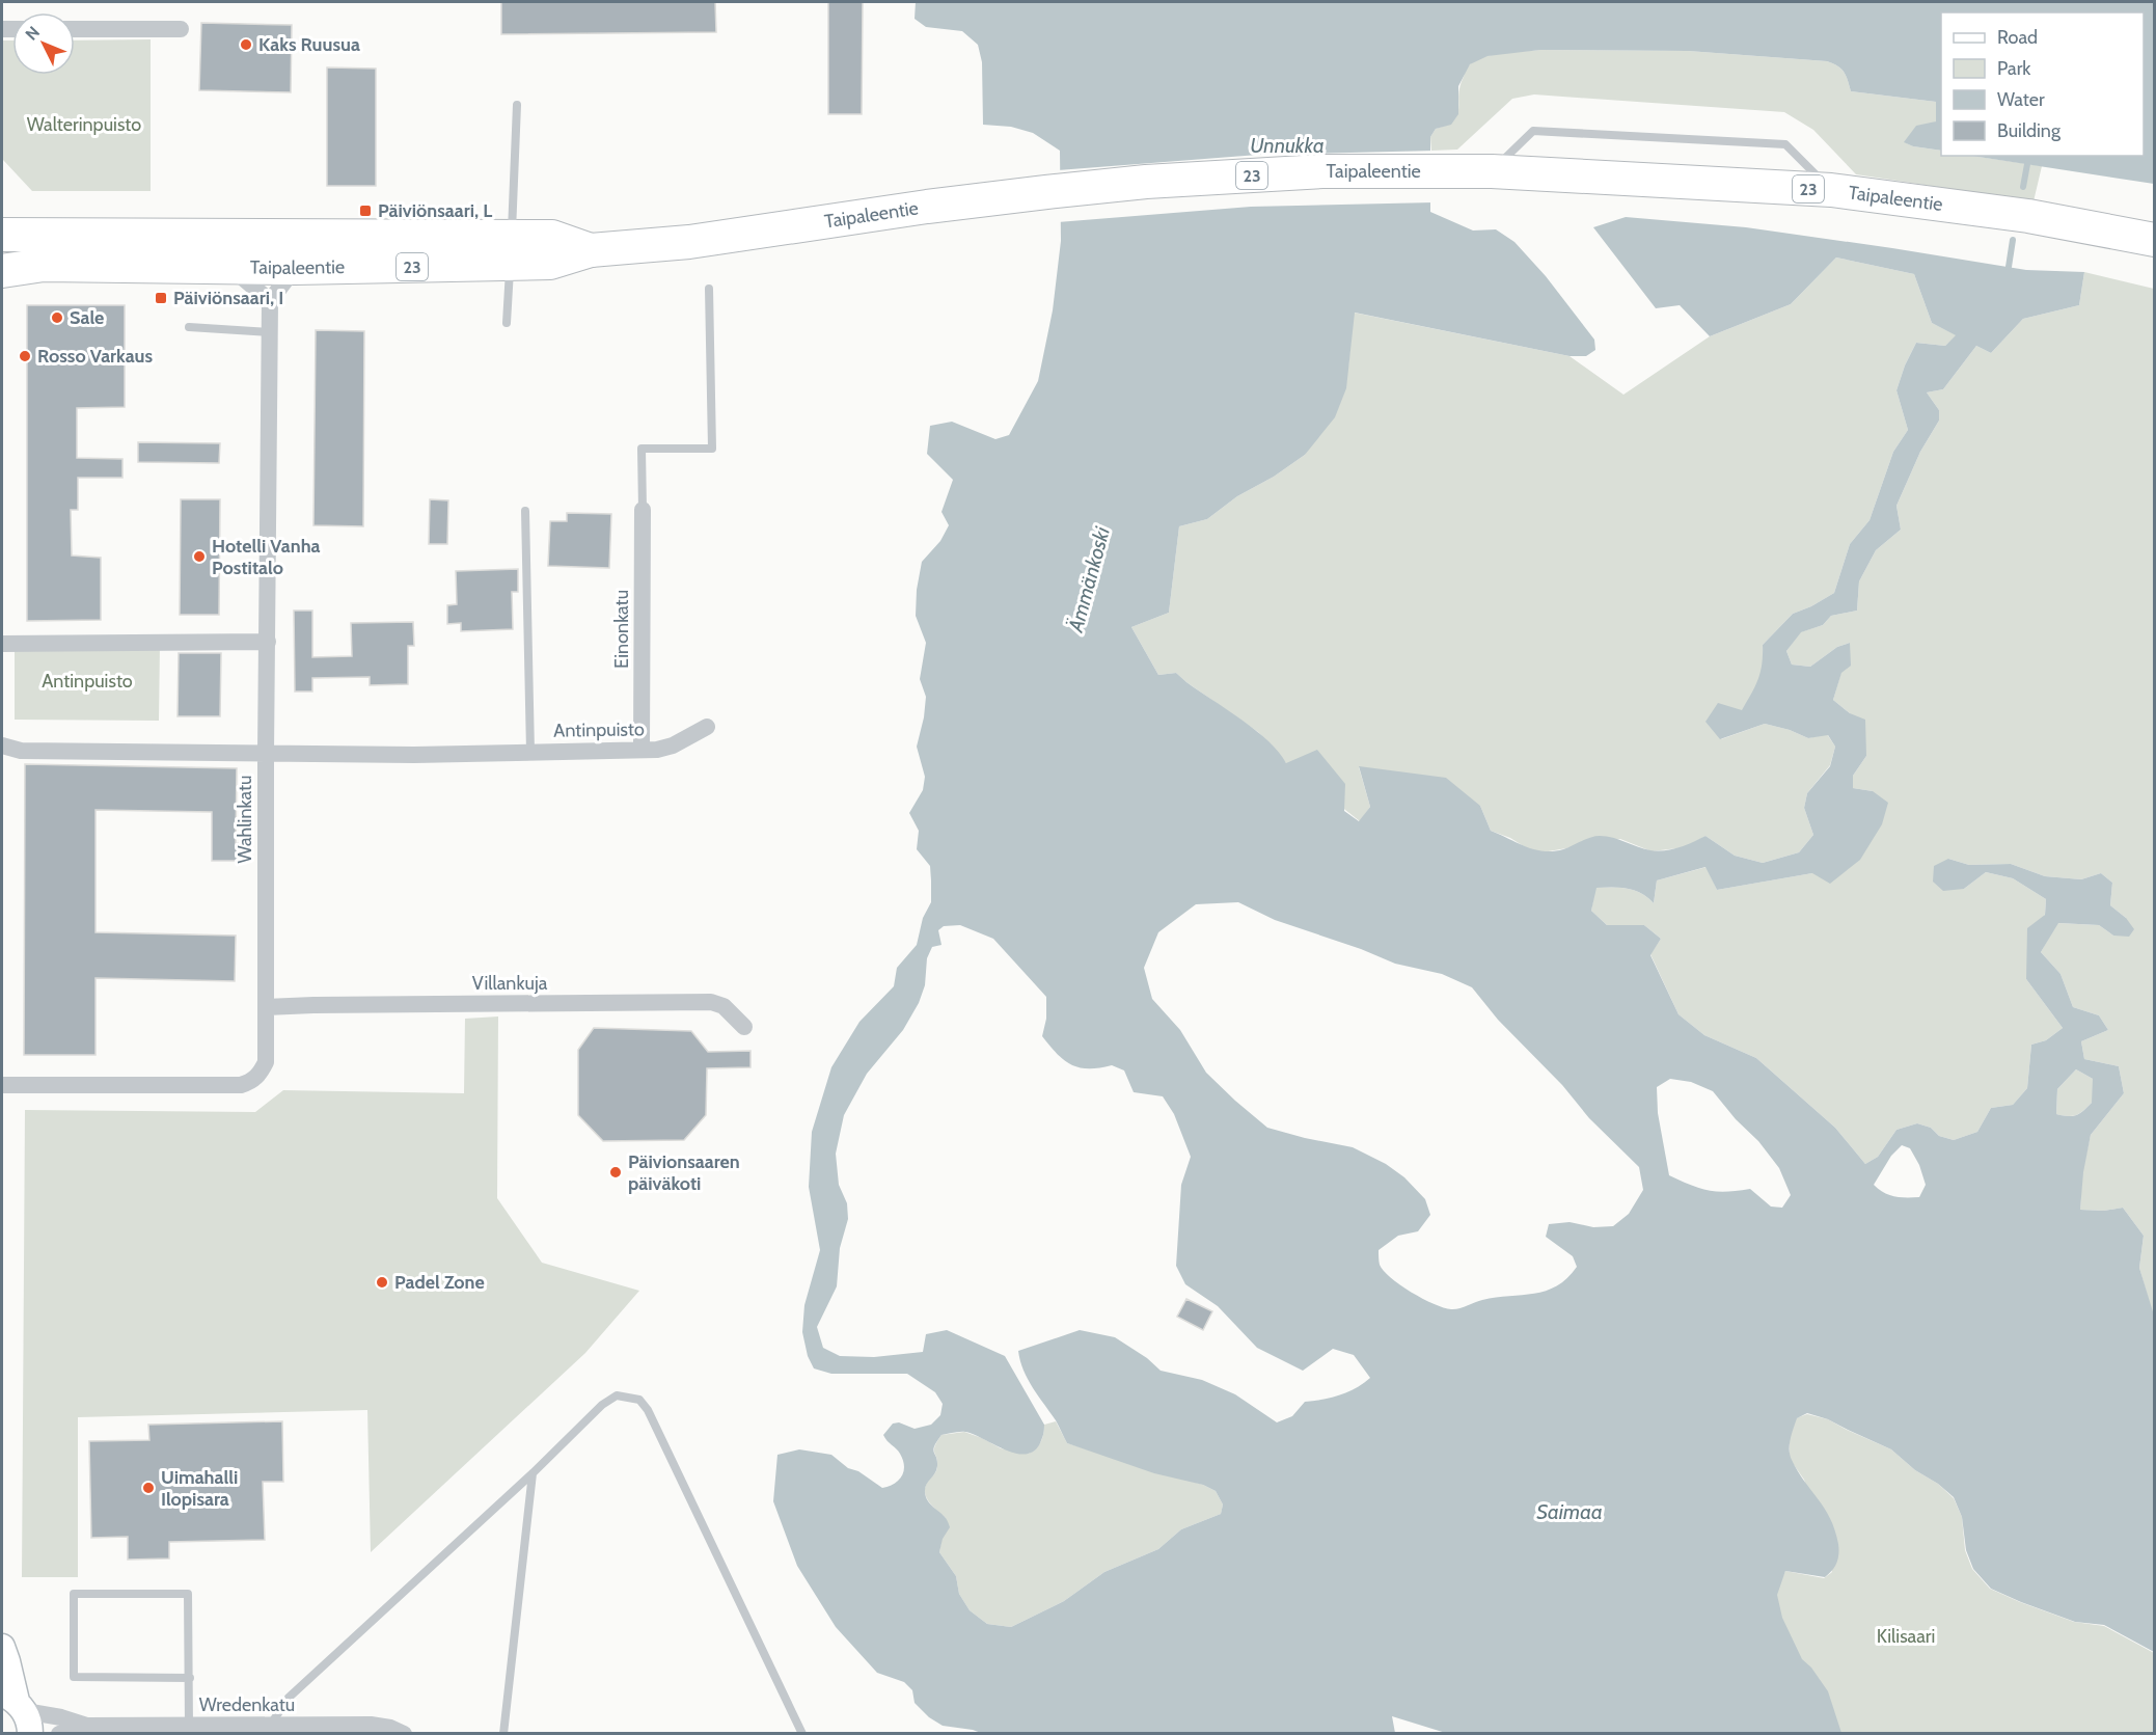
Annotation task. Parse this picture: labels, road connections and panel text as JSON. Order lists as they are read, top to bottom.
{
  "streets": {
    "highway": ["Taipaleentie", "23"],
    "street": [
      "Einonkatu",
      "Antinpuisto",
      "Wahlinkatu",
      "Villankuja",
      "Wredenkatu"
    ]
  },
  "crossings": [
    ["Einonkatu", "Antinpuisto"],
    ["Antinpuisto", "Wahlinkatu"],
    ["Wahlinkatu", "Villankuja"]
  ],
  "water": ["Unnukka", "Ämmänkoski", "Saimaa"],
  "parks": ["Walterinpuisto", "Antinpuisto", "Kilisaari"],
  "places": {
    "other": [
      "Kaks Ruusua",
      "Sale",
      "Rosso Varkaus",
      "Hotelli Vanha Postitalo",
      "Päivionsaaren päiväkoti",
      "Padel Zone",
      "Uimahalli Ilopisara"
    ],
    "transit": ["Päiviönsaari, L", "Päiviönsaari, I"]
  },
  "legend": [
    "Road",
    "Park",
    "Water",
    "Building"
  ],
  "north": "top left"
}
